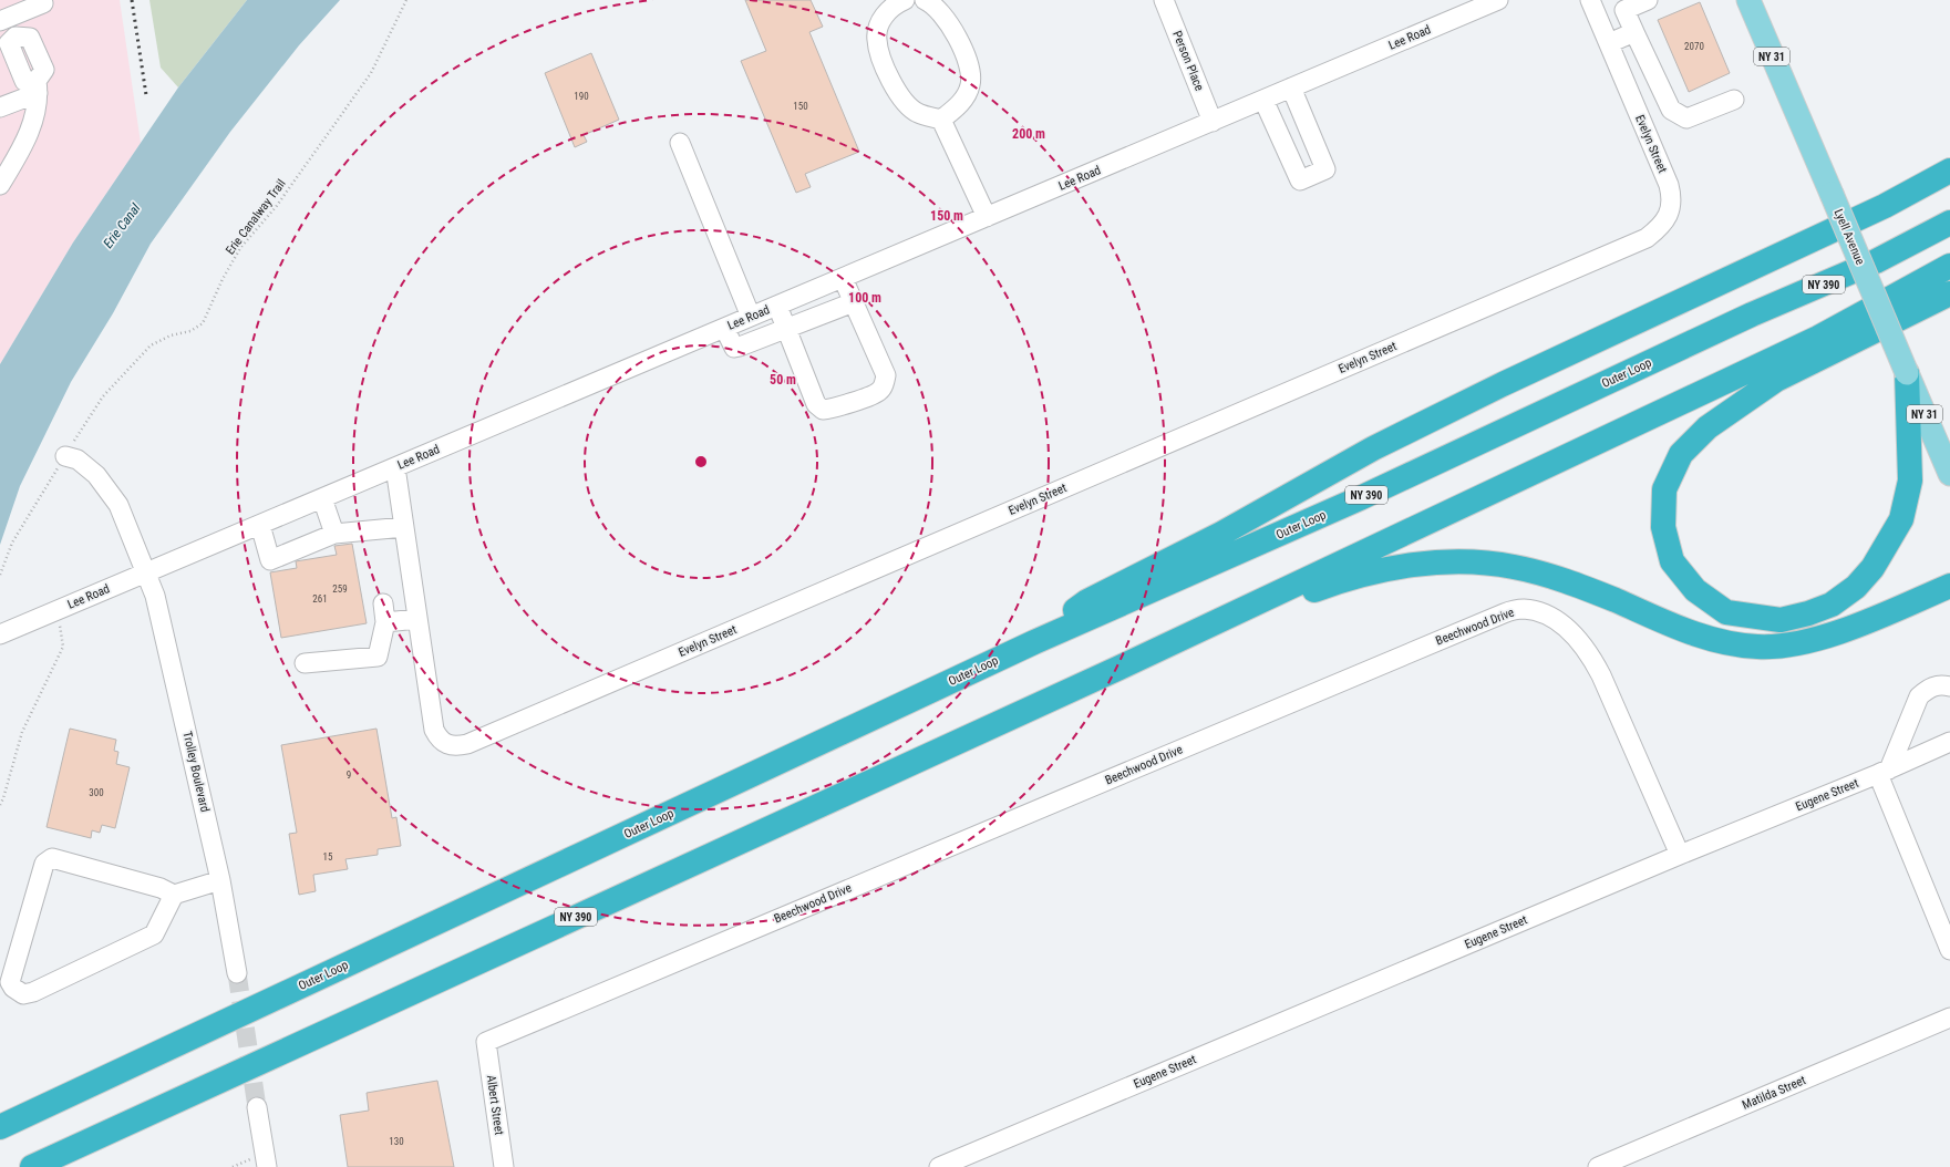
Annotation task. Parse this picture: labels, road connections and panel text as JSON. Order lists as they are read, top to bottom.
{
  "streets": {
    "highway": ["NY 390", "Outer Loop"],
    "main road": ["NY 31", "Lyell Avenue"],
    "street": [
      "Lee Road",
      "Person Place",
      "Evelyn Street",
      "Beechwood Drive",
      "Trolley Boulevard",
      "Eugene Street",
      "Matilda Street",
      "Albert Street"
    ],
    "path": ["Erie Canalway Trail"]
  },
  "crossings": [
    ["Lee Road", "Person Place"],
    ["Lee Road", "Evelyn Street"],
    ["Lee Road", "Trolley Boulevard"],
    ["Erie Canalway Trail", "Trolley Boulevard"],
    ["Beechwood Drive", "Eugene Street"],
    ["Beechwood Drive", "Albert Street"]
  ],
  "water": ["Erie Canal"],
  "house_numbers": [
    "2070",
    "190",
    "150",
    "259",
    "261",
    "9",
    "300",
    "15",
    "130"
  ],
  "rings": [
    "200 m",
    "150 m",
    "100 m",
    "50 m"
  ]
}
